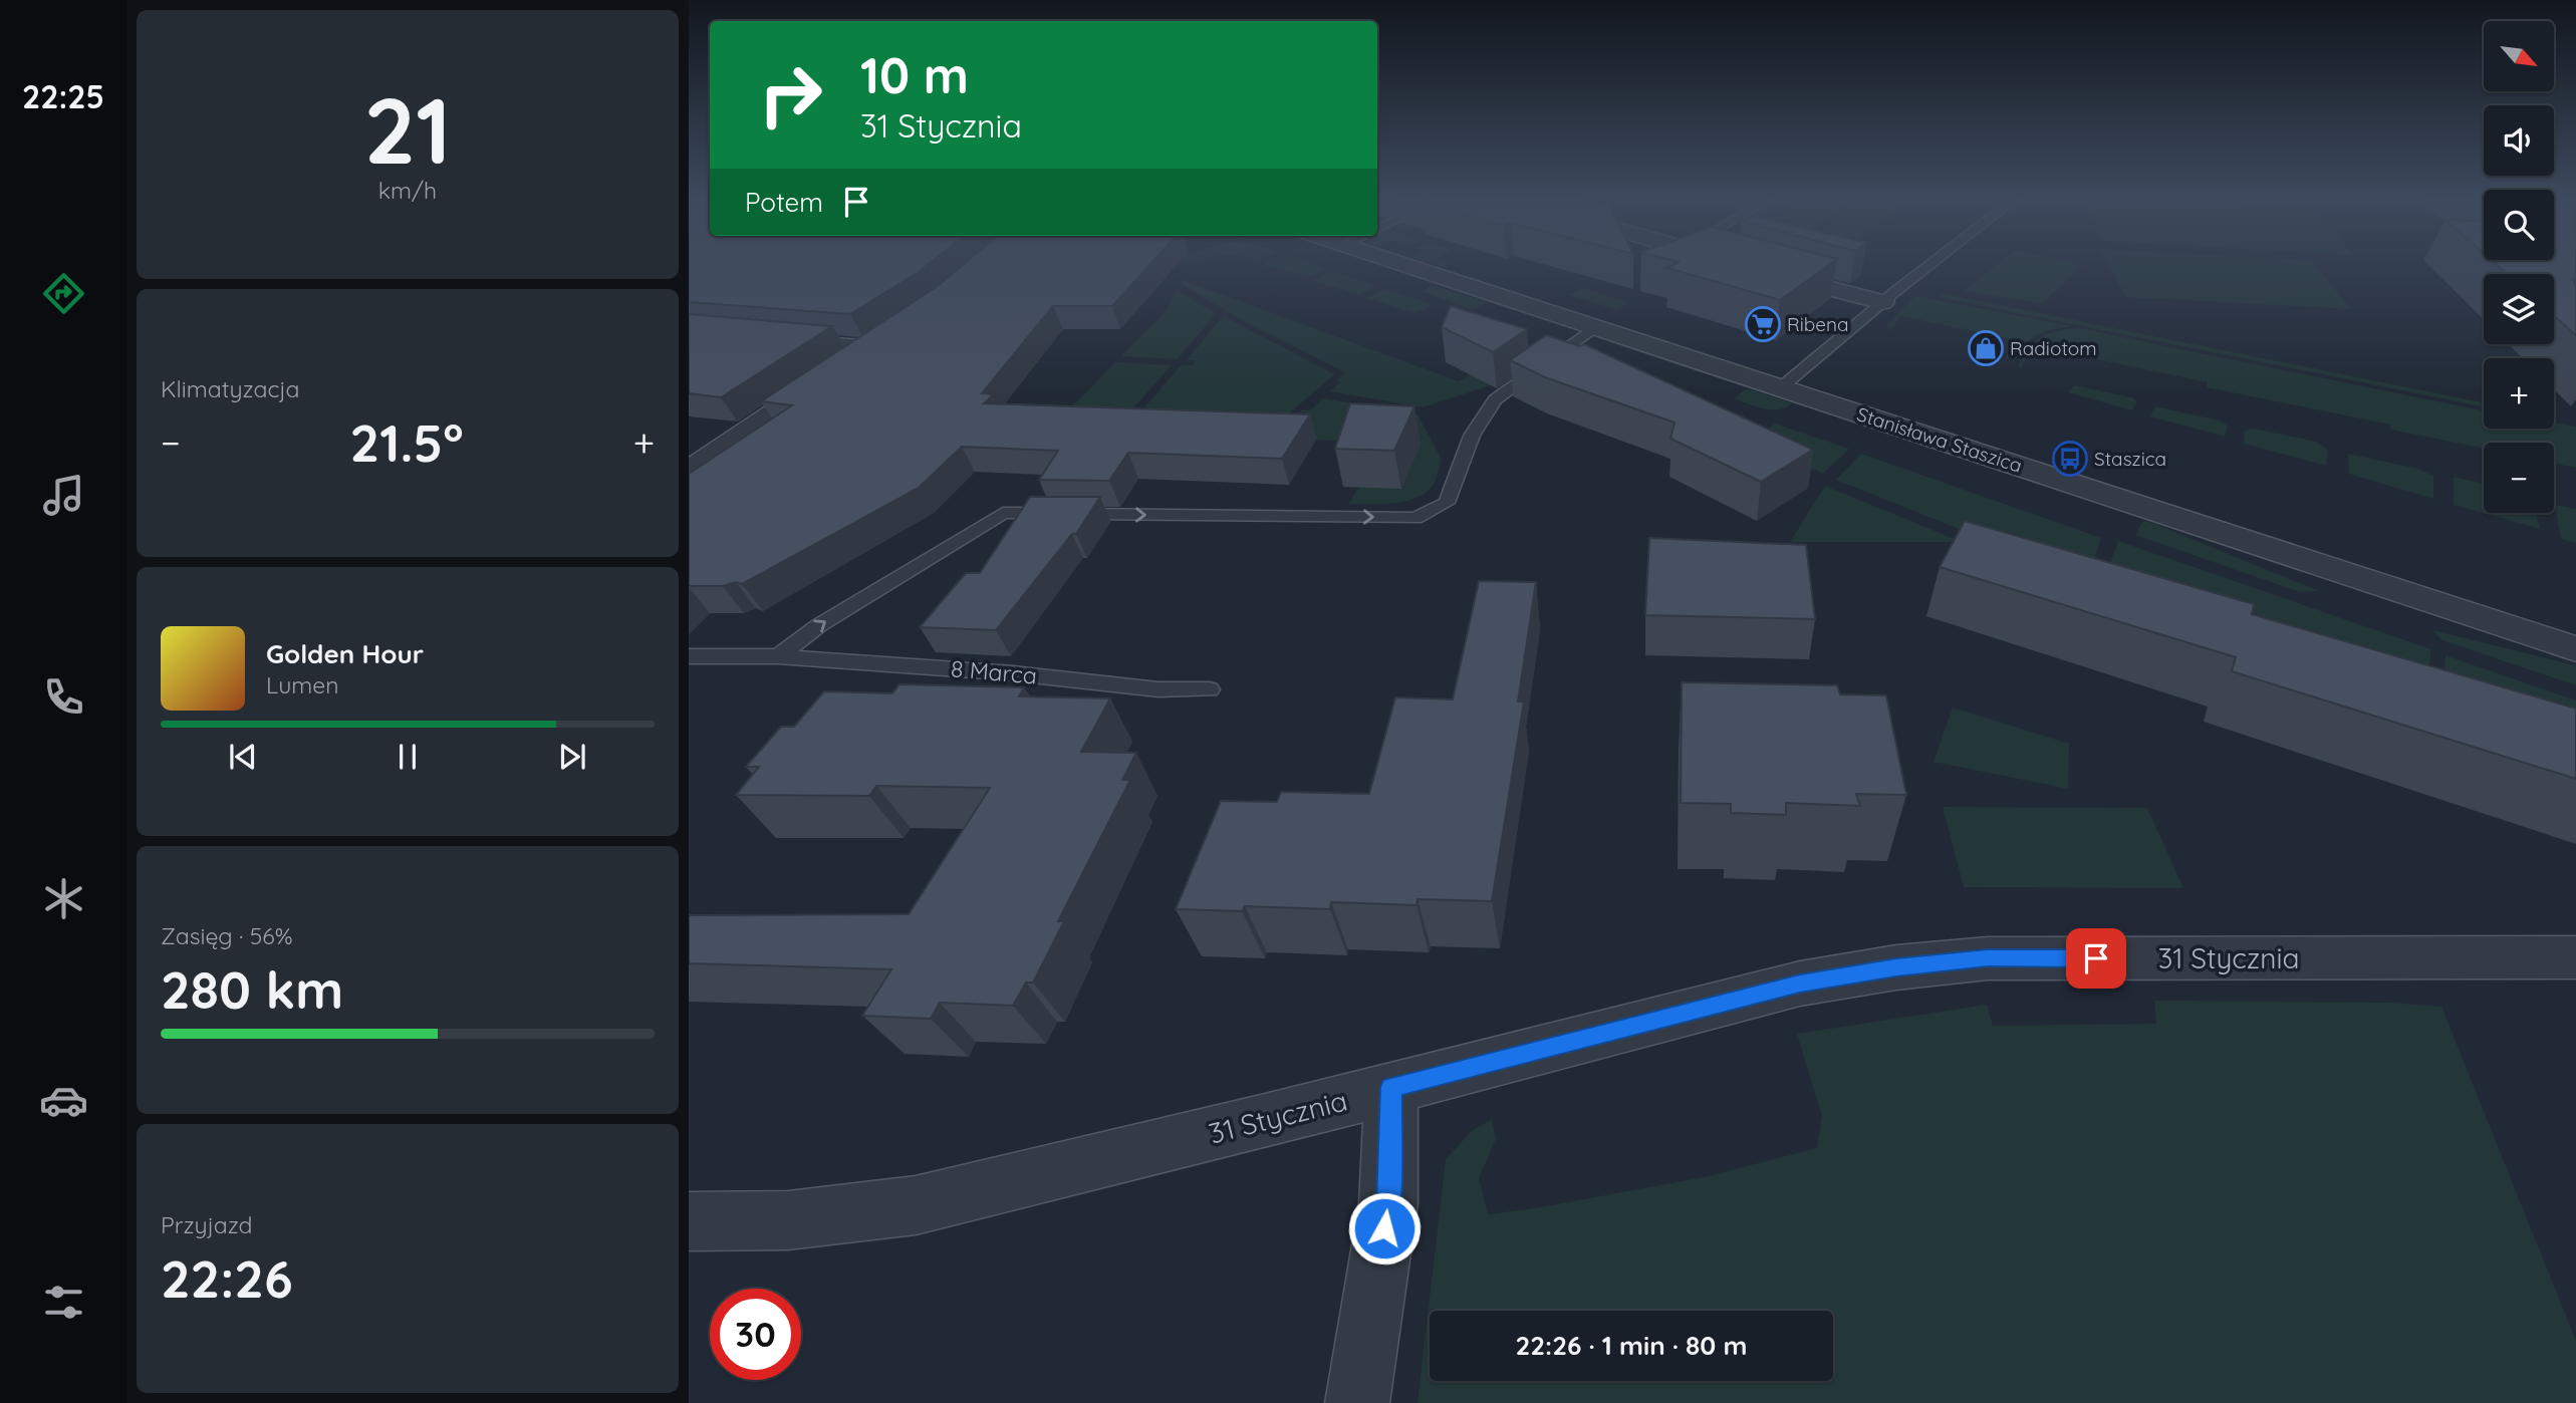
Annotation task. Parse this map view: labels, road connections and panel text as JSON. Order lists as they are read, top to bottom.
{
  "streets": {
    "street": ["Stanisława Staszica", "31 Stycznia"],
    "lane": ["8 Marca"]
  },
  "places": {
    "supermarket": ["Ribena"],
    "shop": ["Radiotom"],
    "bus stop": ["Staszica"]
  },
  "north": "bottom right",
  "page": {
    "tabs": "22:25",
    "tile": [
      ["21", "km/h"],
      "Klimatyzacja",
      ["Zasięg · 56%", "280 km"],
      ["Przyjazd", "22:26"]
    ],
    "map_buttons": ["+", "−"],
    "turn": ["10 m", "31 Stycznia"],
    "then": "Potem",
    "heat": ["−", "21.5°", "+"],
    "song": ["Golden Hour", "Lumen"],
    "limit": "30",
    "trip": "22:26 · 1 min · 80 m"
  }
}
